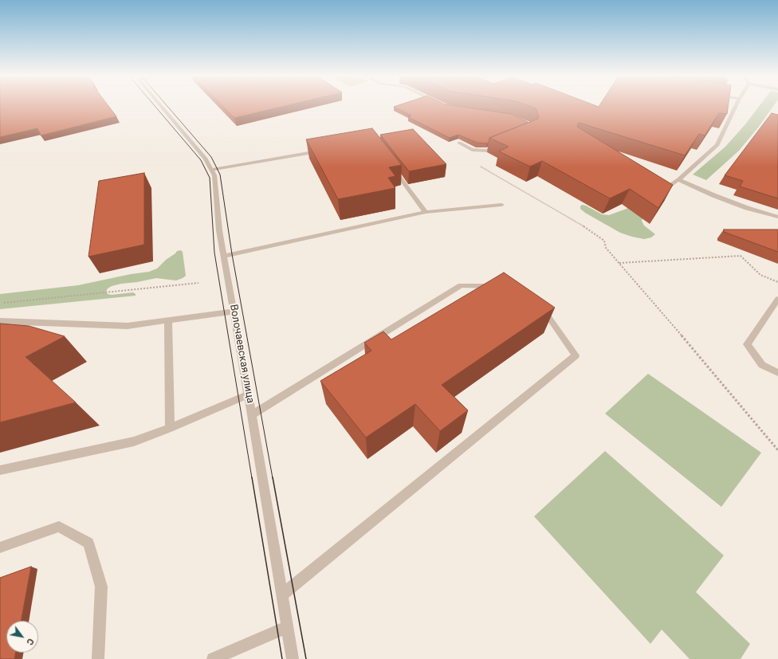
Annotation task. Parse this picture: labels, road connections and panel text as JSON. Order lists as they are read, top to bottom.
{
  "streets": {
    "street": ["Волочаевская улица"]
  },
  "north": "bottom right"
}
